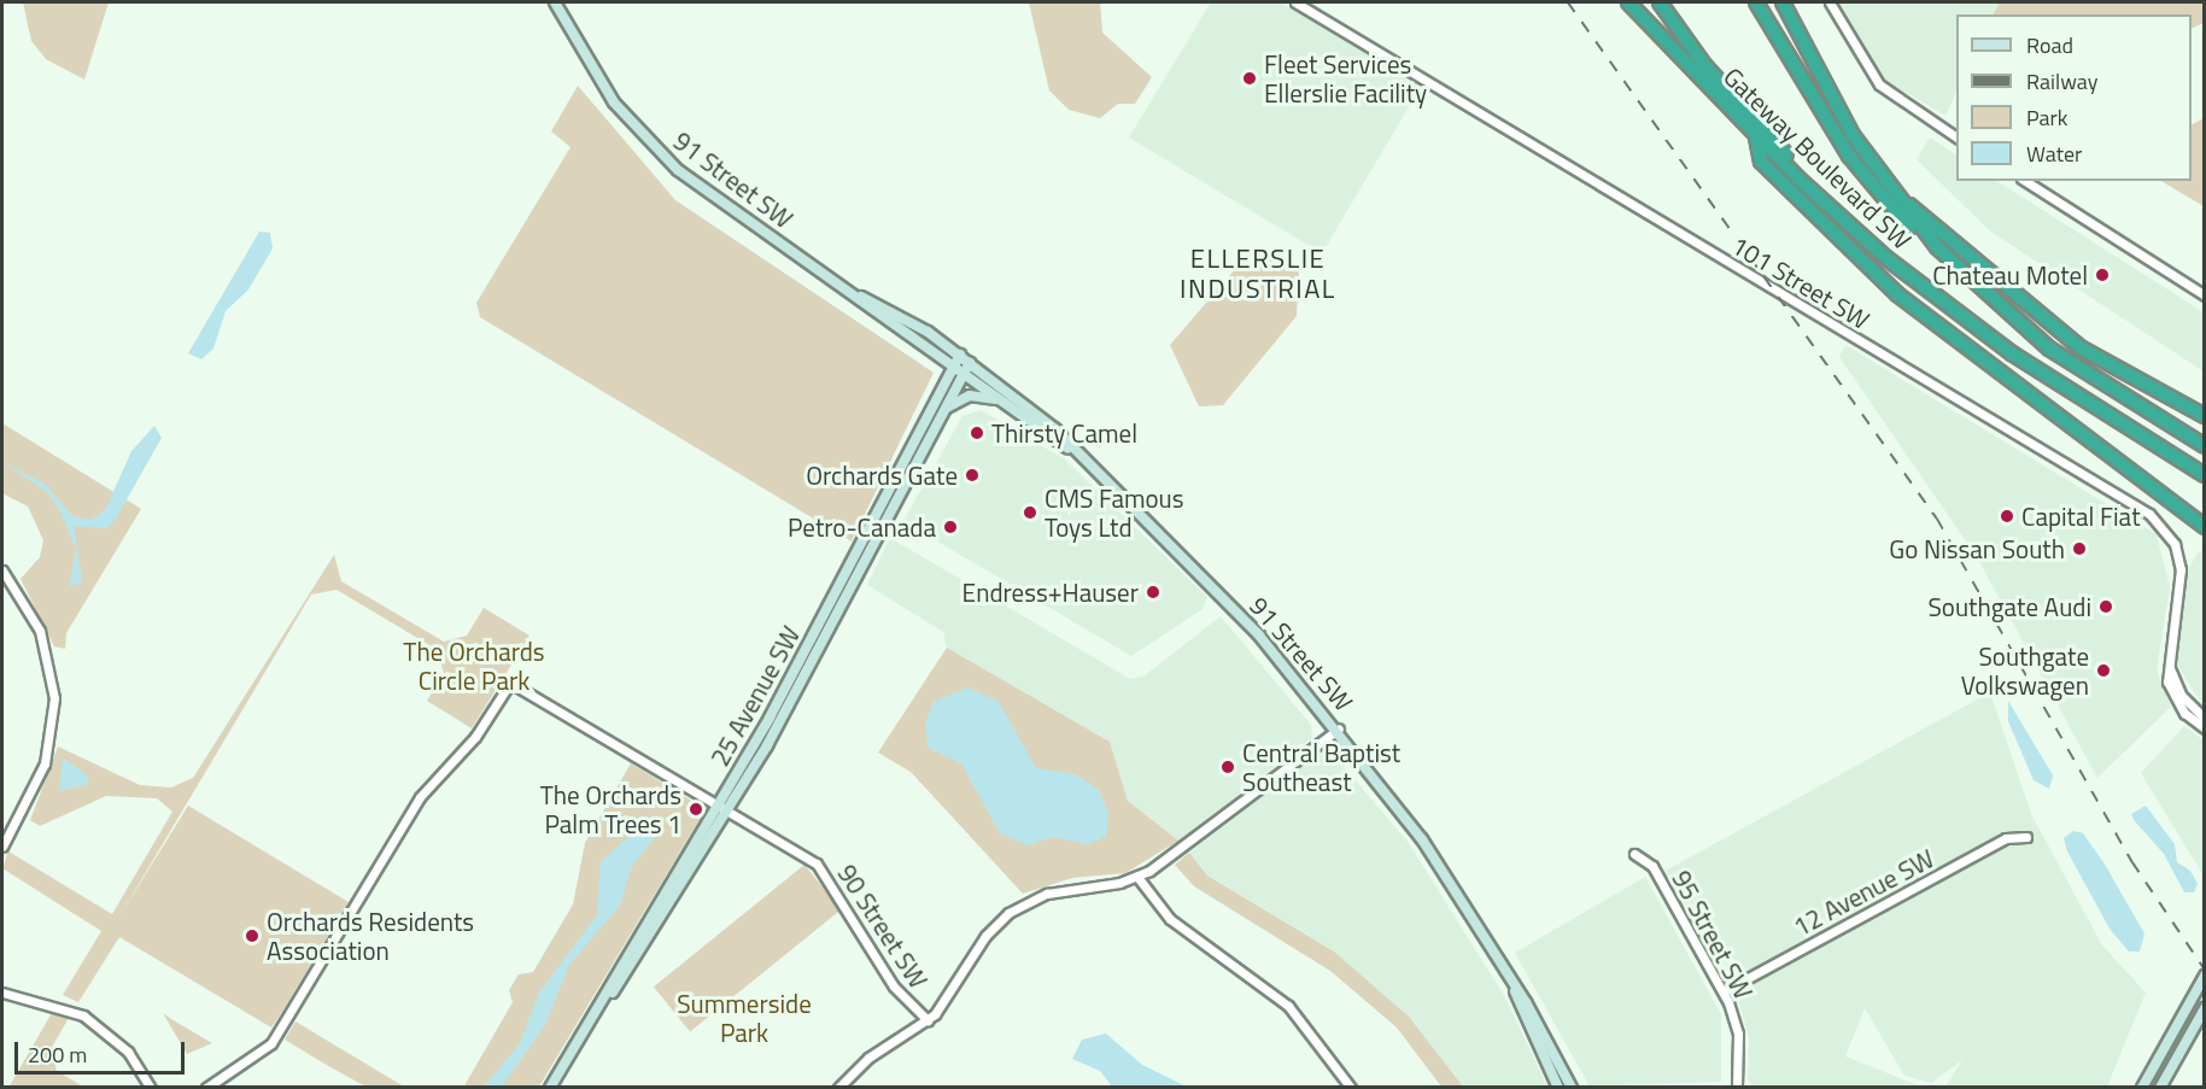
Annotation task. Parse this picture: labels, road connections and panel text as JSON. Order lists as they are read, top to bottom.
{
  "streets": {
    "highway": ["Gateway Boulevard SW"],
    "main road": ["91 Street SW", "25 Avenue SW"],
    "street": [
      "101 Street SW",
      "12 Avenue SW",
      "90 Street SW",
      "95 Street SW"
    ]
  },
  "crossings": [
    ["91 Street SW", "25 Avenue SW"],
    ["25 Avenue SW", "90 Street SW"],
    ["12 Avenue SW", "95 Street SW"]
  ],
  "districts": ["ELLERSLIE INDUSTRIAL"],
  "parks": ["The Orchards Circle Park", "Summerside Park"],
  "places": [
    "Fleet Services Ellerslie Facility",
    "Chateau Motel",
    "Thirsty Camel",
    "Orchards Gate",
    "CMS Famous Toys Ltd",
    "Capital Fiat",
    "Petro-Canada",
    "Go Nissan South",
    "Endress+Hauser",
    "Southgate Audi",
    "Southgate Volkswagen",
    "Central Baptist Southeast",
    "The Orchards Palm Trees 1",
    "Orchards Residents Association"
  ],
  "legend": [
    "Road",
    "Railway",
    "Park",
    "Water"
  ],
  "scale_bar": "200 m"
}
